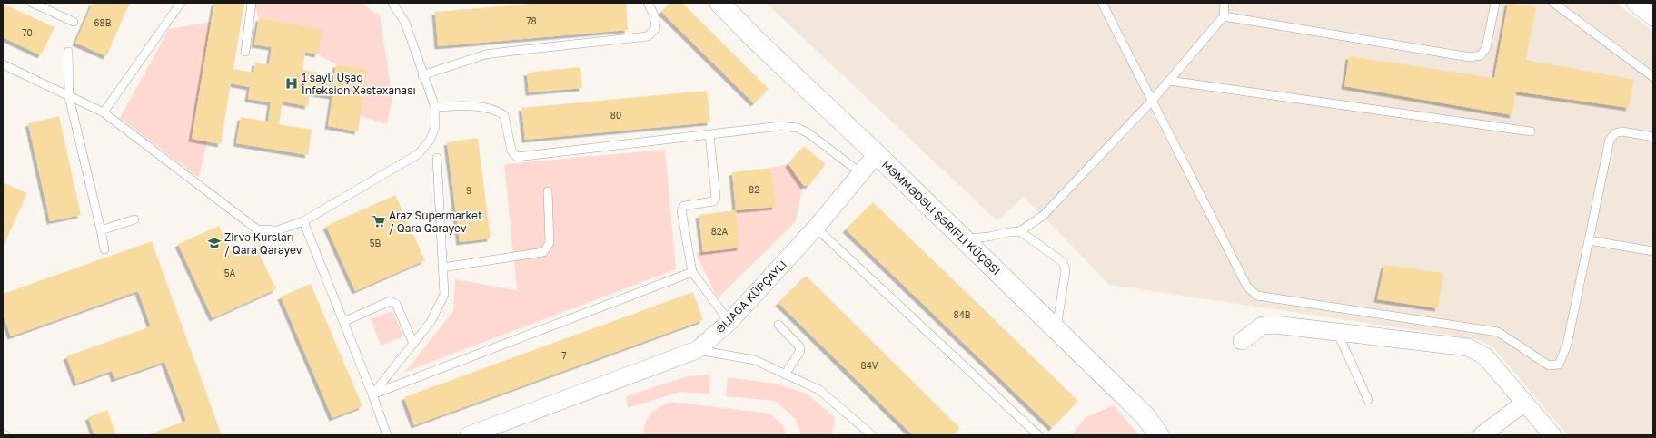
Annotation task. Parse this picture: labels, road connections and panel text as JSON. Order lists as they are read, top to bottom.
{
  "streets": {
    "street": ["MƏMMƏDƏLI ŞƏRIFLI KÜÇƏSI"]
  },
  "places": {
    "hospital": ["1 saylı Uşaq İnfeksion Xəstəxanası"],
    "supermarket": ["Araz Supermarket / Qara Qarayev"],
    "school or university": ["Zirvə Kursları / Qara Qarayev"]
  },
  "house_numbers": [
    "78",
    "68B",
    "70",
    "80",
    "82",
    "9",
    "82A",
    "5B",
    "5A",
    "84B",
    "7",
    "84V"
  ]
}
